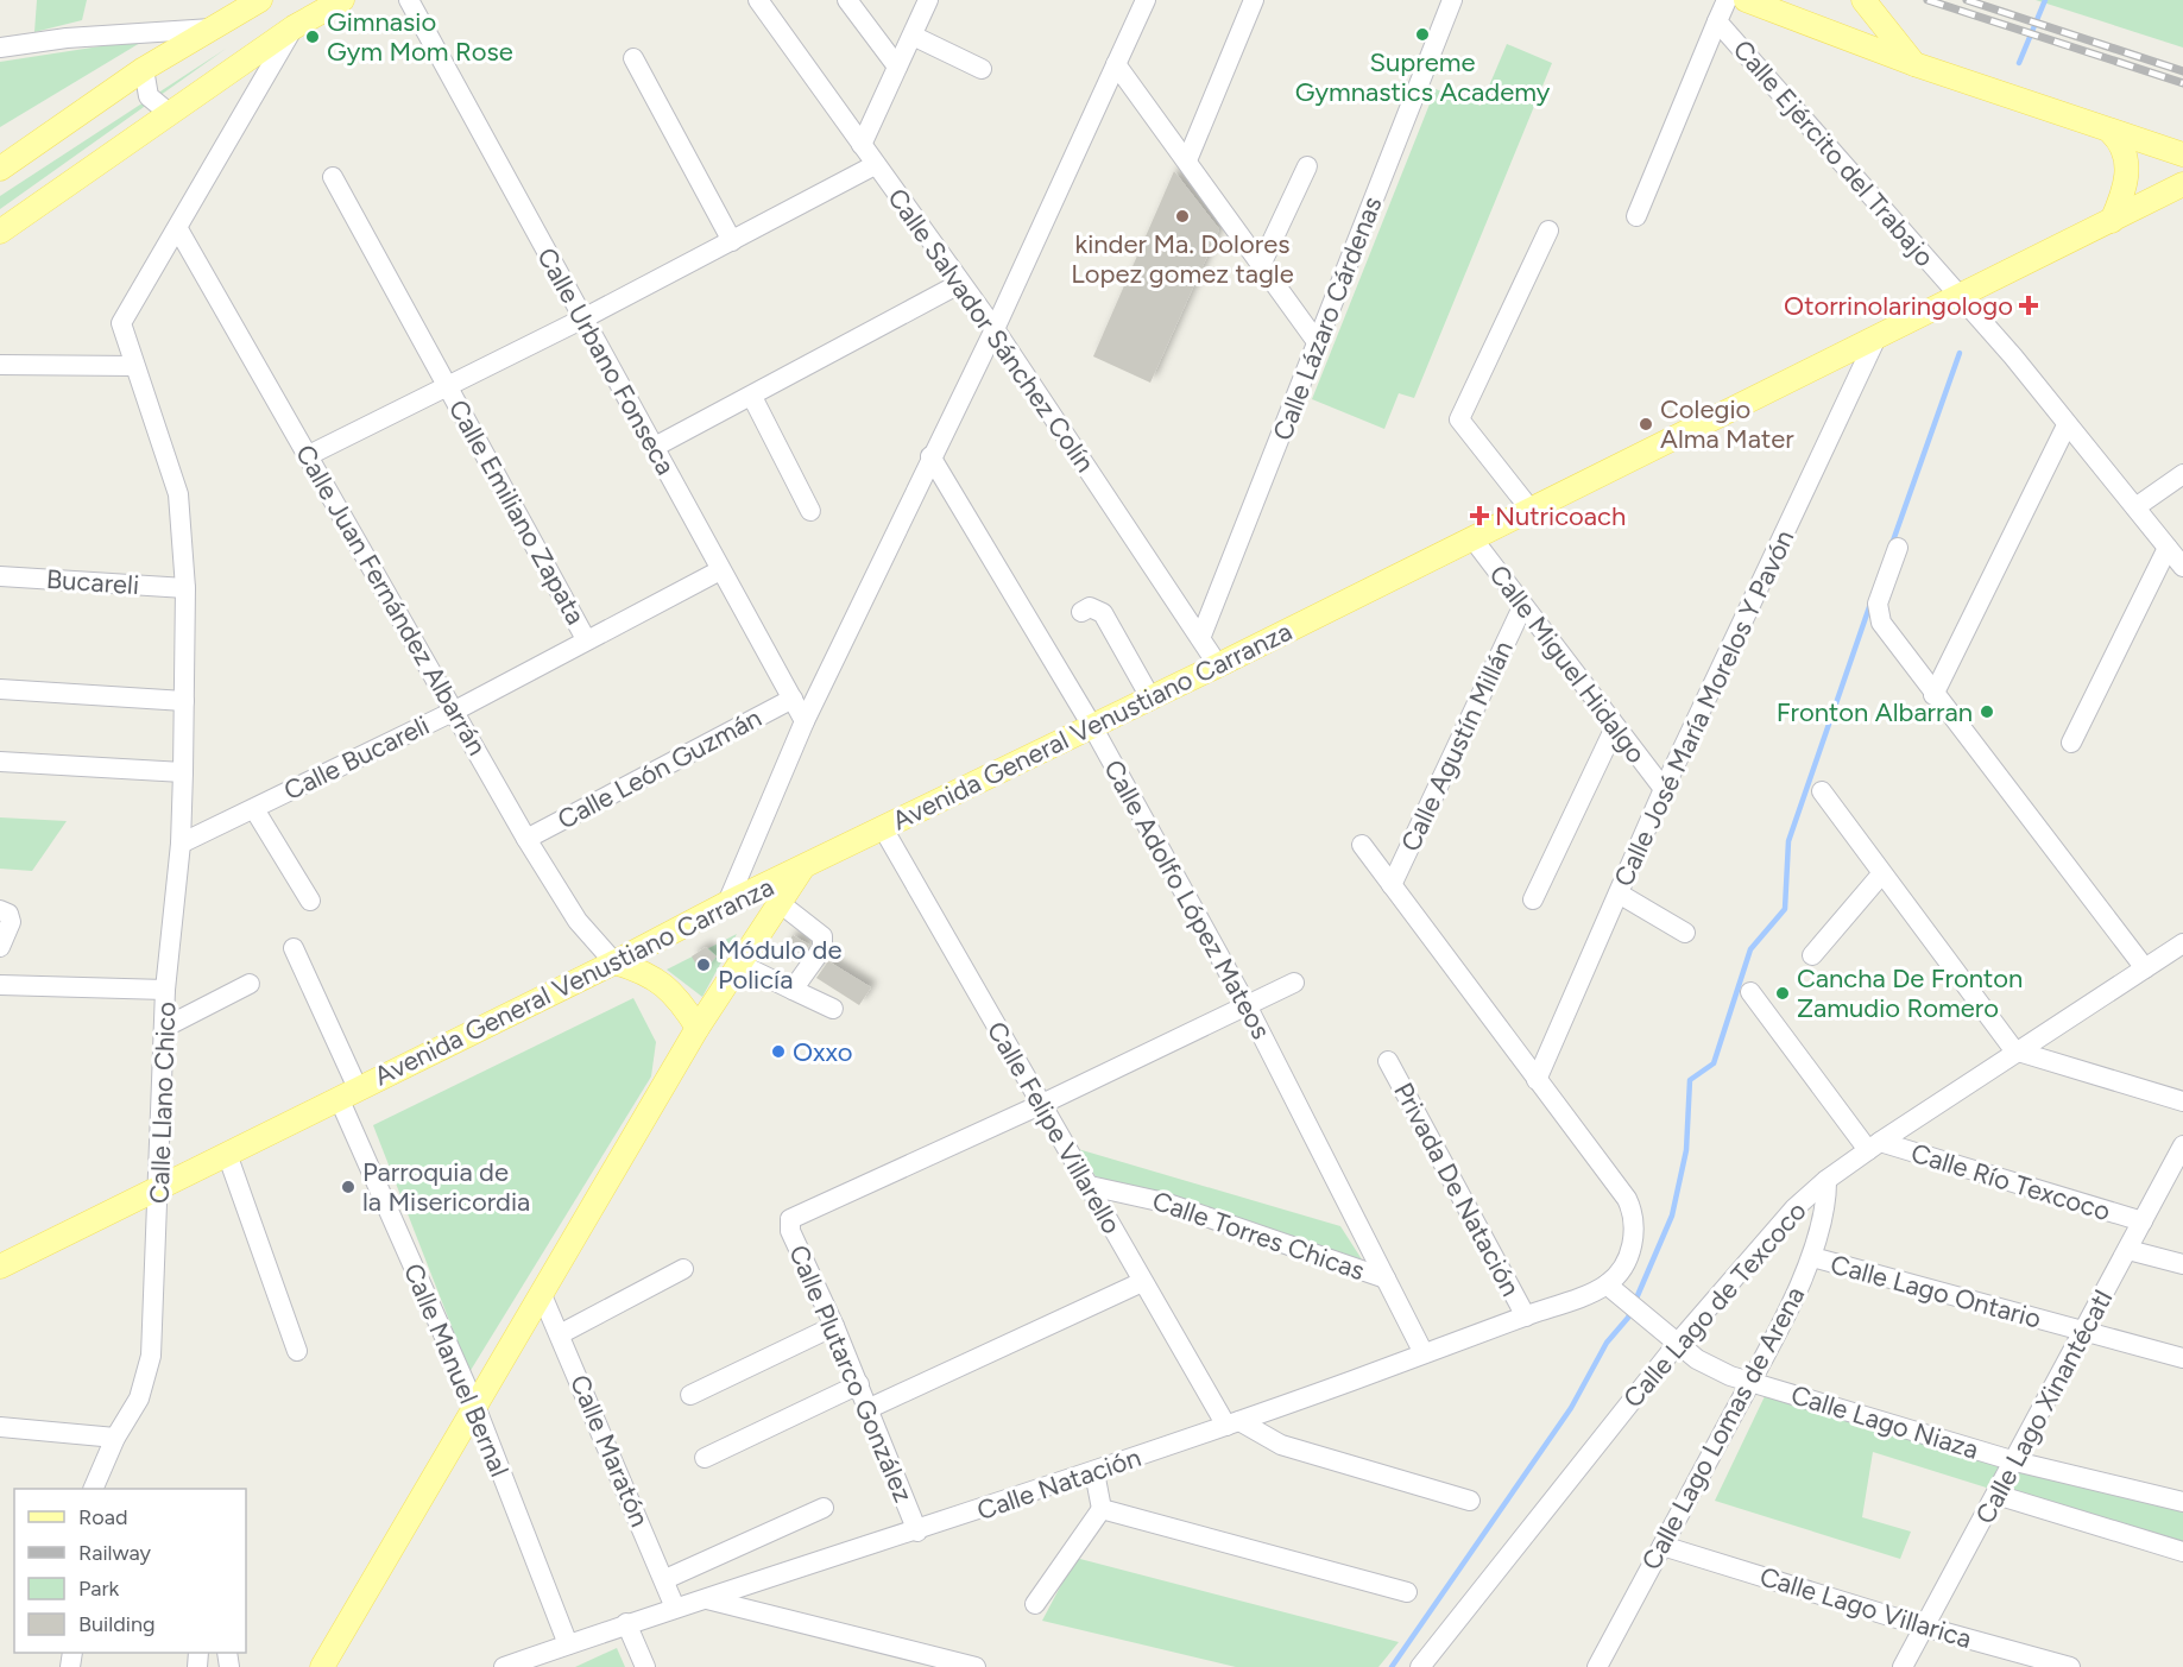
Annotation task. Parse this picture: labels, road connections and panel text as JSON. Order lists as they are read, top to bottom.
{
  "streets": {
    "main road": ["Avenida General Venustiano Carranza"],
    "street": [
      "Calle Ejército del Trabajo",
      "Calle Lázaro Cárdenas",
      "Calle Salvador Sánchez Colín",
      "Calle Urbano Fonseca",
      "Calle Emiliano Zapata",
      "Bucareli",
      "Calle Juan Fernández Albarrán",
      "Calle Miguel Hidalgo",
      "Calle José María Morelos Y Pavón",
      "Calle Agustín Millán",
      "Calle Bucareli",
      "Calle León Guzmán",
      "Calle Adolfo López Mateos",
      "Calle Llano Chico",
      "Calle Felipe Villarello",
      "Calle Río Texcoco",
      "Privada De Natación",
      "Calle Torres Chicas",
      "Calle Lago Ontario",
      "Calle Lago de Texcoco",
      "Calle Manuel Bernal",
      "Calle Plutarco González",
      "Calle Lago Xinantécatl",
      "Calle Lago Niaza",
      "Calle Lago Lomas de Arena",
      "Calle Maratón",
      "Calle Natación",
      "Calle Lago Villarica"
    ]
  },
  "crossings": [
    ["Calle Ejército del Trabajo", "Avenida General Venustiano Carranza"],
    ["Calle Lázaro Cárdenas", "Calle Salvador Sánchez Colín"],
    ["Calle Salvador Sánchez Colín", "Avenida General Venustiano Carranza"],
    ["Calle Urbano Fonseca", "Calle Bucareli"],
    ["Calle Urbano Fonseca", "Calle León Guzmán"],
    ["Calle Emiliano Zapata", "Calle Bucareli"],
    ["Bucareli", "Calle Llano Chico"],
    ["Calle Juan Fernández Albarrán", "Avenida General Venustiano Carranza"],
    ["Calle Juan Fernández Albarrán", "Calle Bucareli"],
    ["Calle Juan Fernández Albarrán", "Calle León Guzmán"],
    ["Calle Juan Fernández Albarrán", "Calle Llano Chico"],
    ["Calle Miguel Hidalgo", "Calle José María Morelos Y Pavón"],
    ["Calle Miguel Hidalgo", "Avenida General Venustiano Carranza"],
    ["Calle Miguel Hidalgo", "Calle Agustín Millán"],
    ["Calle José María Morelos Y Pavón", "Avenida General Venustiano Carranza"],
    ["Avenida General Venustiano Carranza", "Calle Adolfo López Mateos"],
    ["Avenida General Venustiano Carranza", "Calle Llano Chico"],
    ["Avenida General Venustiano Carranza", "Calle Felipe Villarello"],
    ["Avenida General Venustiano Carranza", "Calle Manuel Bernal"],
    ["Calle Bucareli", "Calle Llano Chico"],
    ["Calle Adolfo López Mateos", "Calle Torres Chicas"],
    ["Calle Adolfo López Mateos", "Calle Natación"],
    ["Calle Felipe Villarello", "Calle Torres Chicas"],
    ["Calle Felipe Villarello", "Calle Plutarco González"],
    ["Calle Felipe Villarello", "Calle Natación"],
    ["Calle Río Texcoco", "Calle Lago de Texcoco"],
    ["Calle Río Texcoco", "Calle Lago Xinantécatl"],
    ["Privada De Natación", "Calle Natación"],
    ["Calle Lago Ontario", "Calle Lago Xinantécatl"],
    ["Calle Lago Ontario", "Calle Lago Lomas de Arena"],
    ["Calle Lago de Texcoco", "Calle Lago Niaza"],
    ["Calle Lago de Texcoco", "Calle Lago Lomas de Arena"],
    ["Calle Manuel Bernal", "Calle Natación"],
    ["Calle Plutarco González", "Calle Natación"],
    ["Calle Lago Xinantécatl", "Calle Lago Niaza"],
    ["Calle Lago Xinantécatl", "Calle Lago Villarica"],
    ["Calle Lago Niaza", "Calle Lago Lomas de Arena"],
    ["Calle Lago Niaza", "Calle Natación"],
    ["Calle Lago Lomas de Arena", "Calle Lago Villarica"],
    ["Calle Maratón", "Calle Natación"]
  ],
  "places": {
    "other": [
      "Supreme Gymnastics Academy",
      "Gimnasio Gym Mom Rose",
      "kinder Ma. Dolores Lopez gomez tagle",
      "Colegio Alma Mater",
      "Fronton Albarran",
      "Módulo de Policía",
      "Cancha De Fronton Zamudio Romero",
      "Oxxo",
      "Parroquia de la Misericordia"
    ],
    "health": ["Otorrinolaringologo", "Nutricoach"]
  },
  "legend": [
    "Road",
    "Railway",
    "Park",
    "Building"
  ]
}
